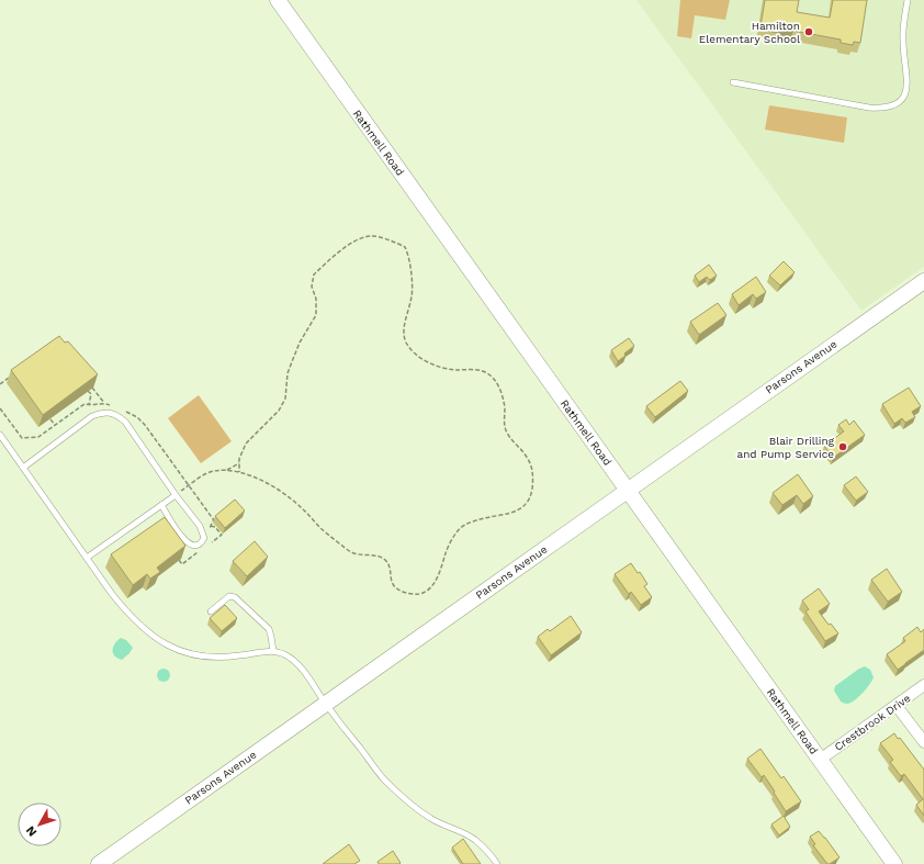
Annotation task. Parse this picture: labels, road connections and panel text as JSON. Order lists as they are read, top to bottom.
{
  "streets": {
    "street": ["Rathmell Road", "Parsons Avenue", "Crestbrook Drive"]
  },
  "crossings": [
    ["Rathmell Road", "Parsons Avenue"],
    ["Rathmell Road", "Crestbrook Drive"]
  ],
  "places": ["Hamilton Elementary School", "Blair Drilling and Pump Service"],
  "north": "bottom left"
}
